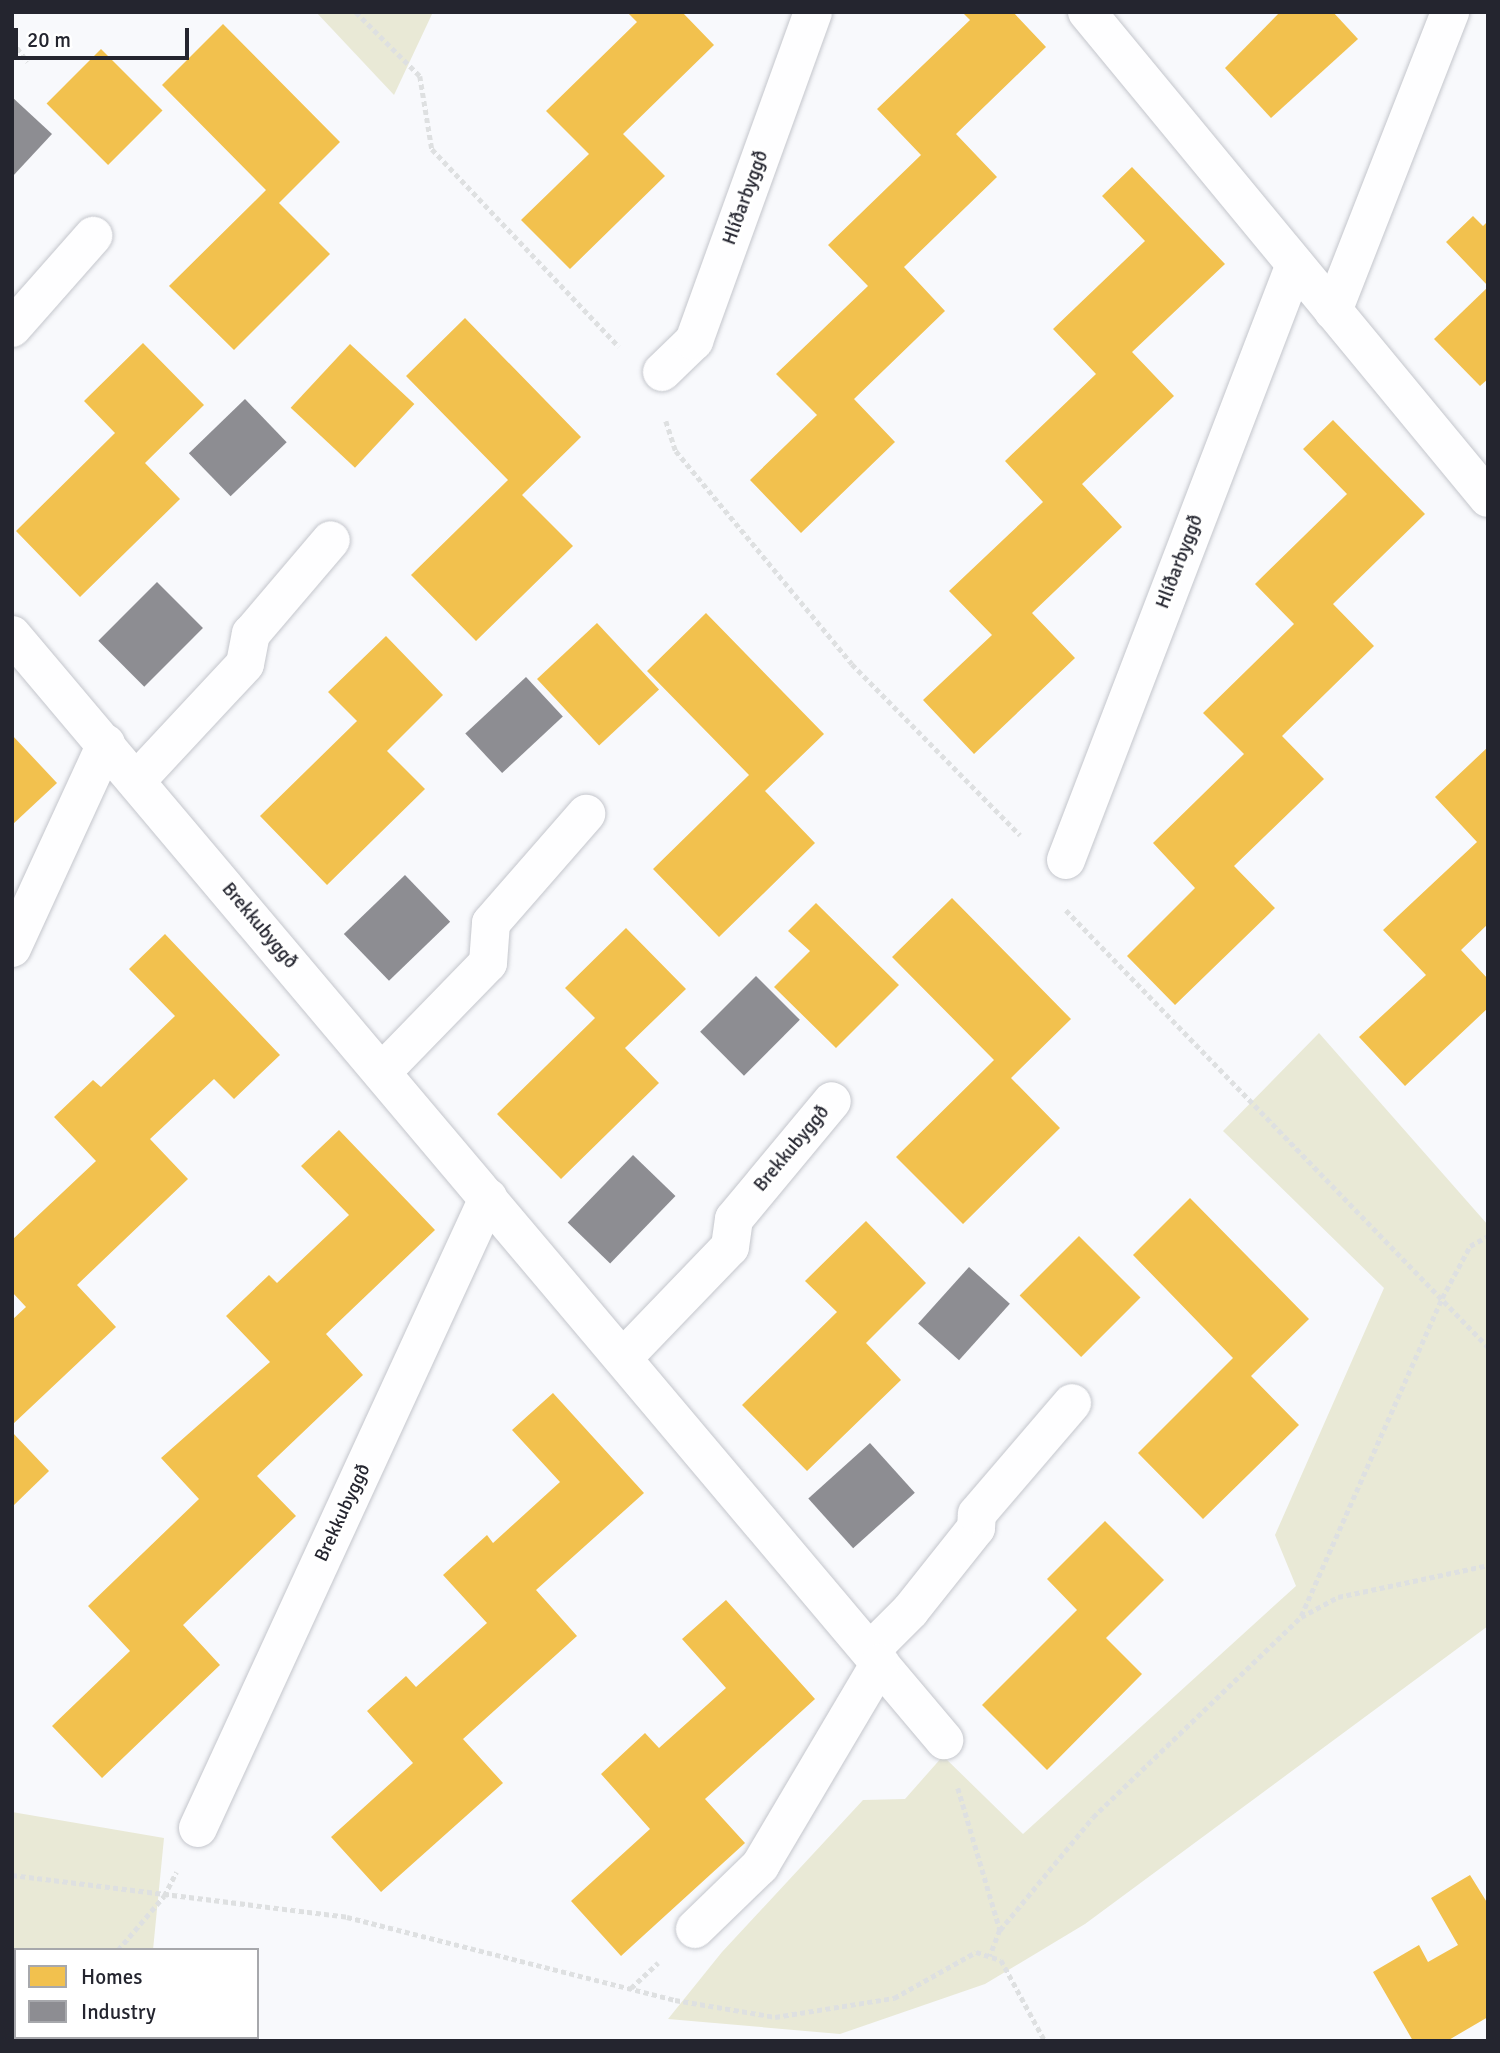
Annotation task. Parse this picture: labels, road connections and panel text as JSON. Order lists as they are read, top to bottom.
{
  "streets": {
    "street": ["Hlíðarbyggð", "Brekkubyggð"]
  },
  "legend": ["Homes", "Industry"],
  "scale_bar": "20 m"
}
